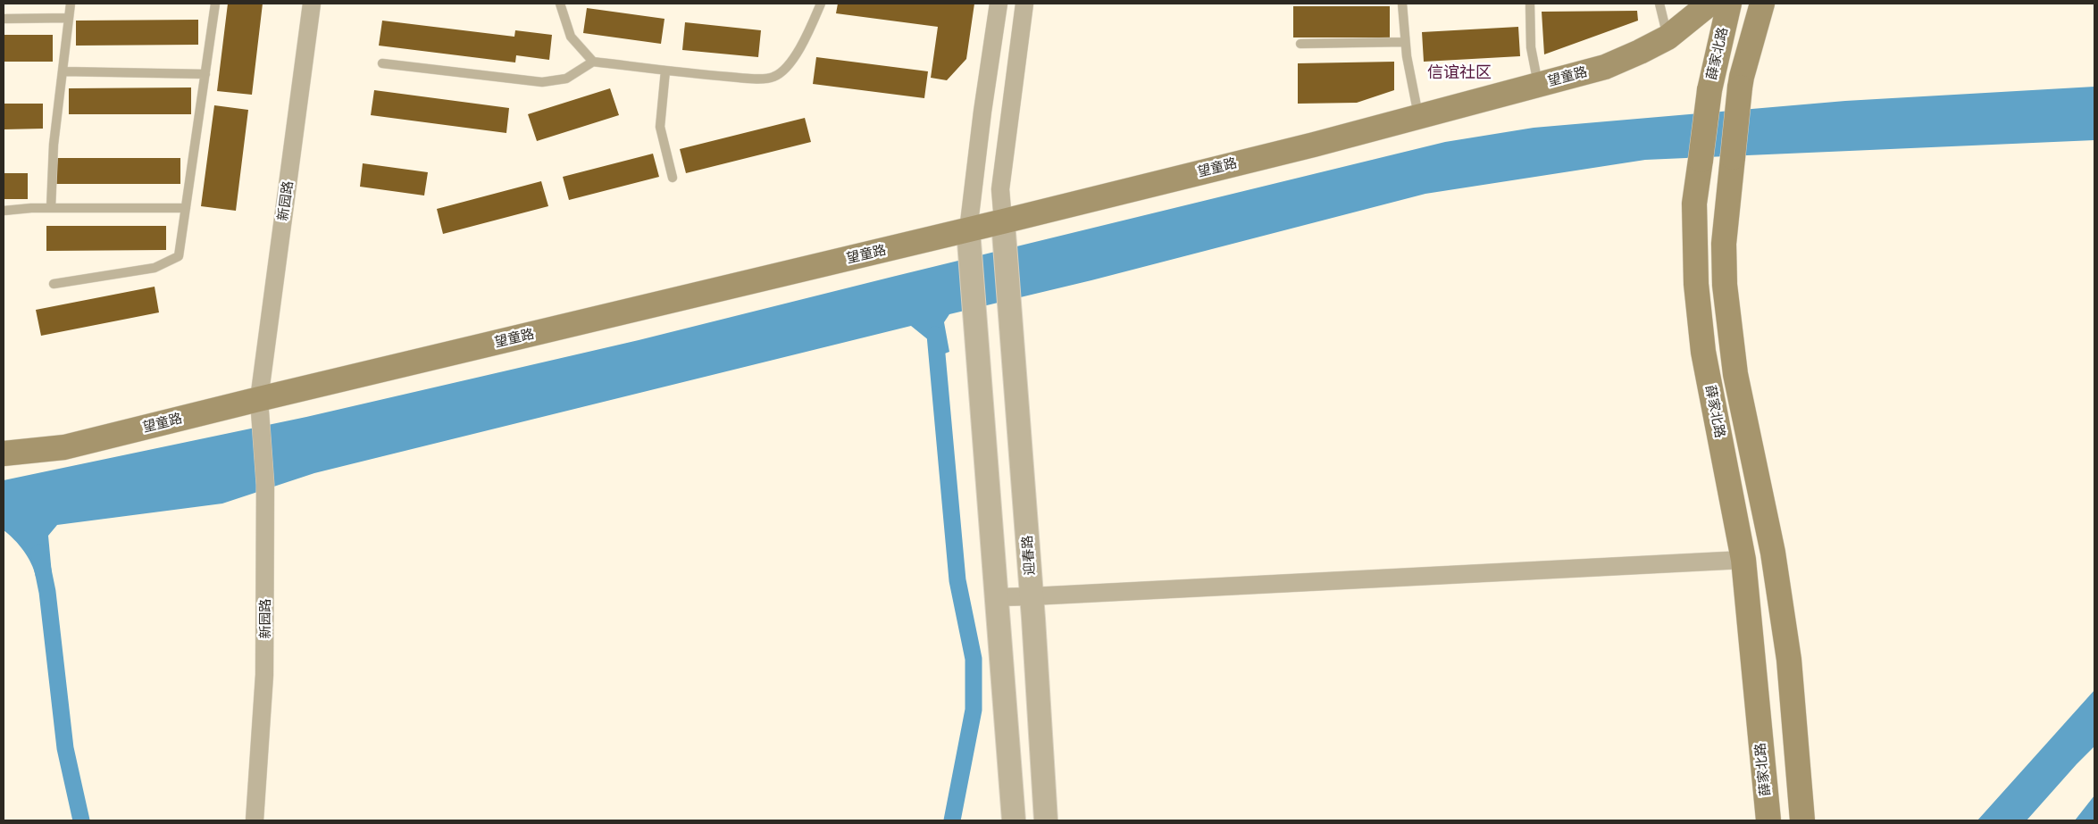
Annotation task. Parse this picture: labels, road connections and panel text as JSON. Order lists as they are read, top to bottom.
{
  "streets": {
    "main road": ["薛家北路", "望童路"],
    "street": ["新园路", "迎春路"]
  },
  "crossings": [
    ["望童路", "新园路"],
    ["望童路", "迎春路"]
  ],
  "districts": ["信谊社区"]
}
